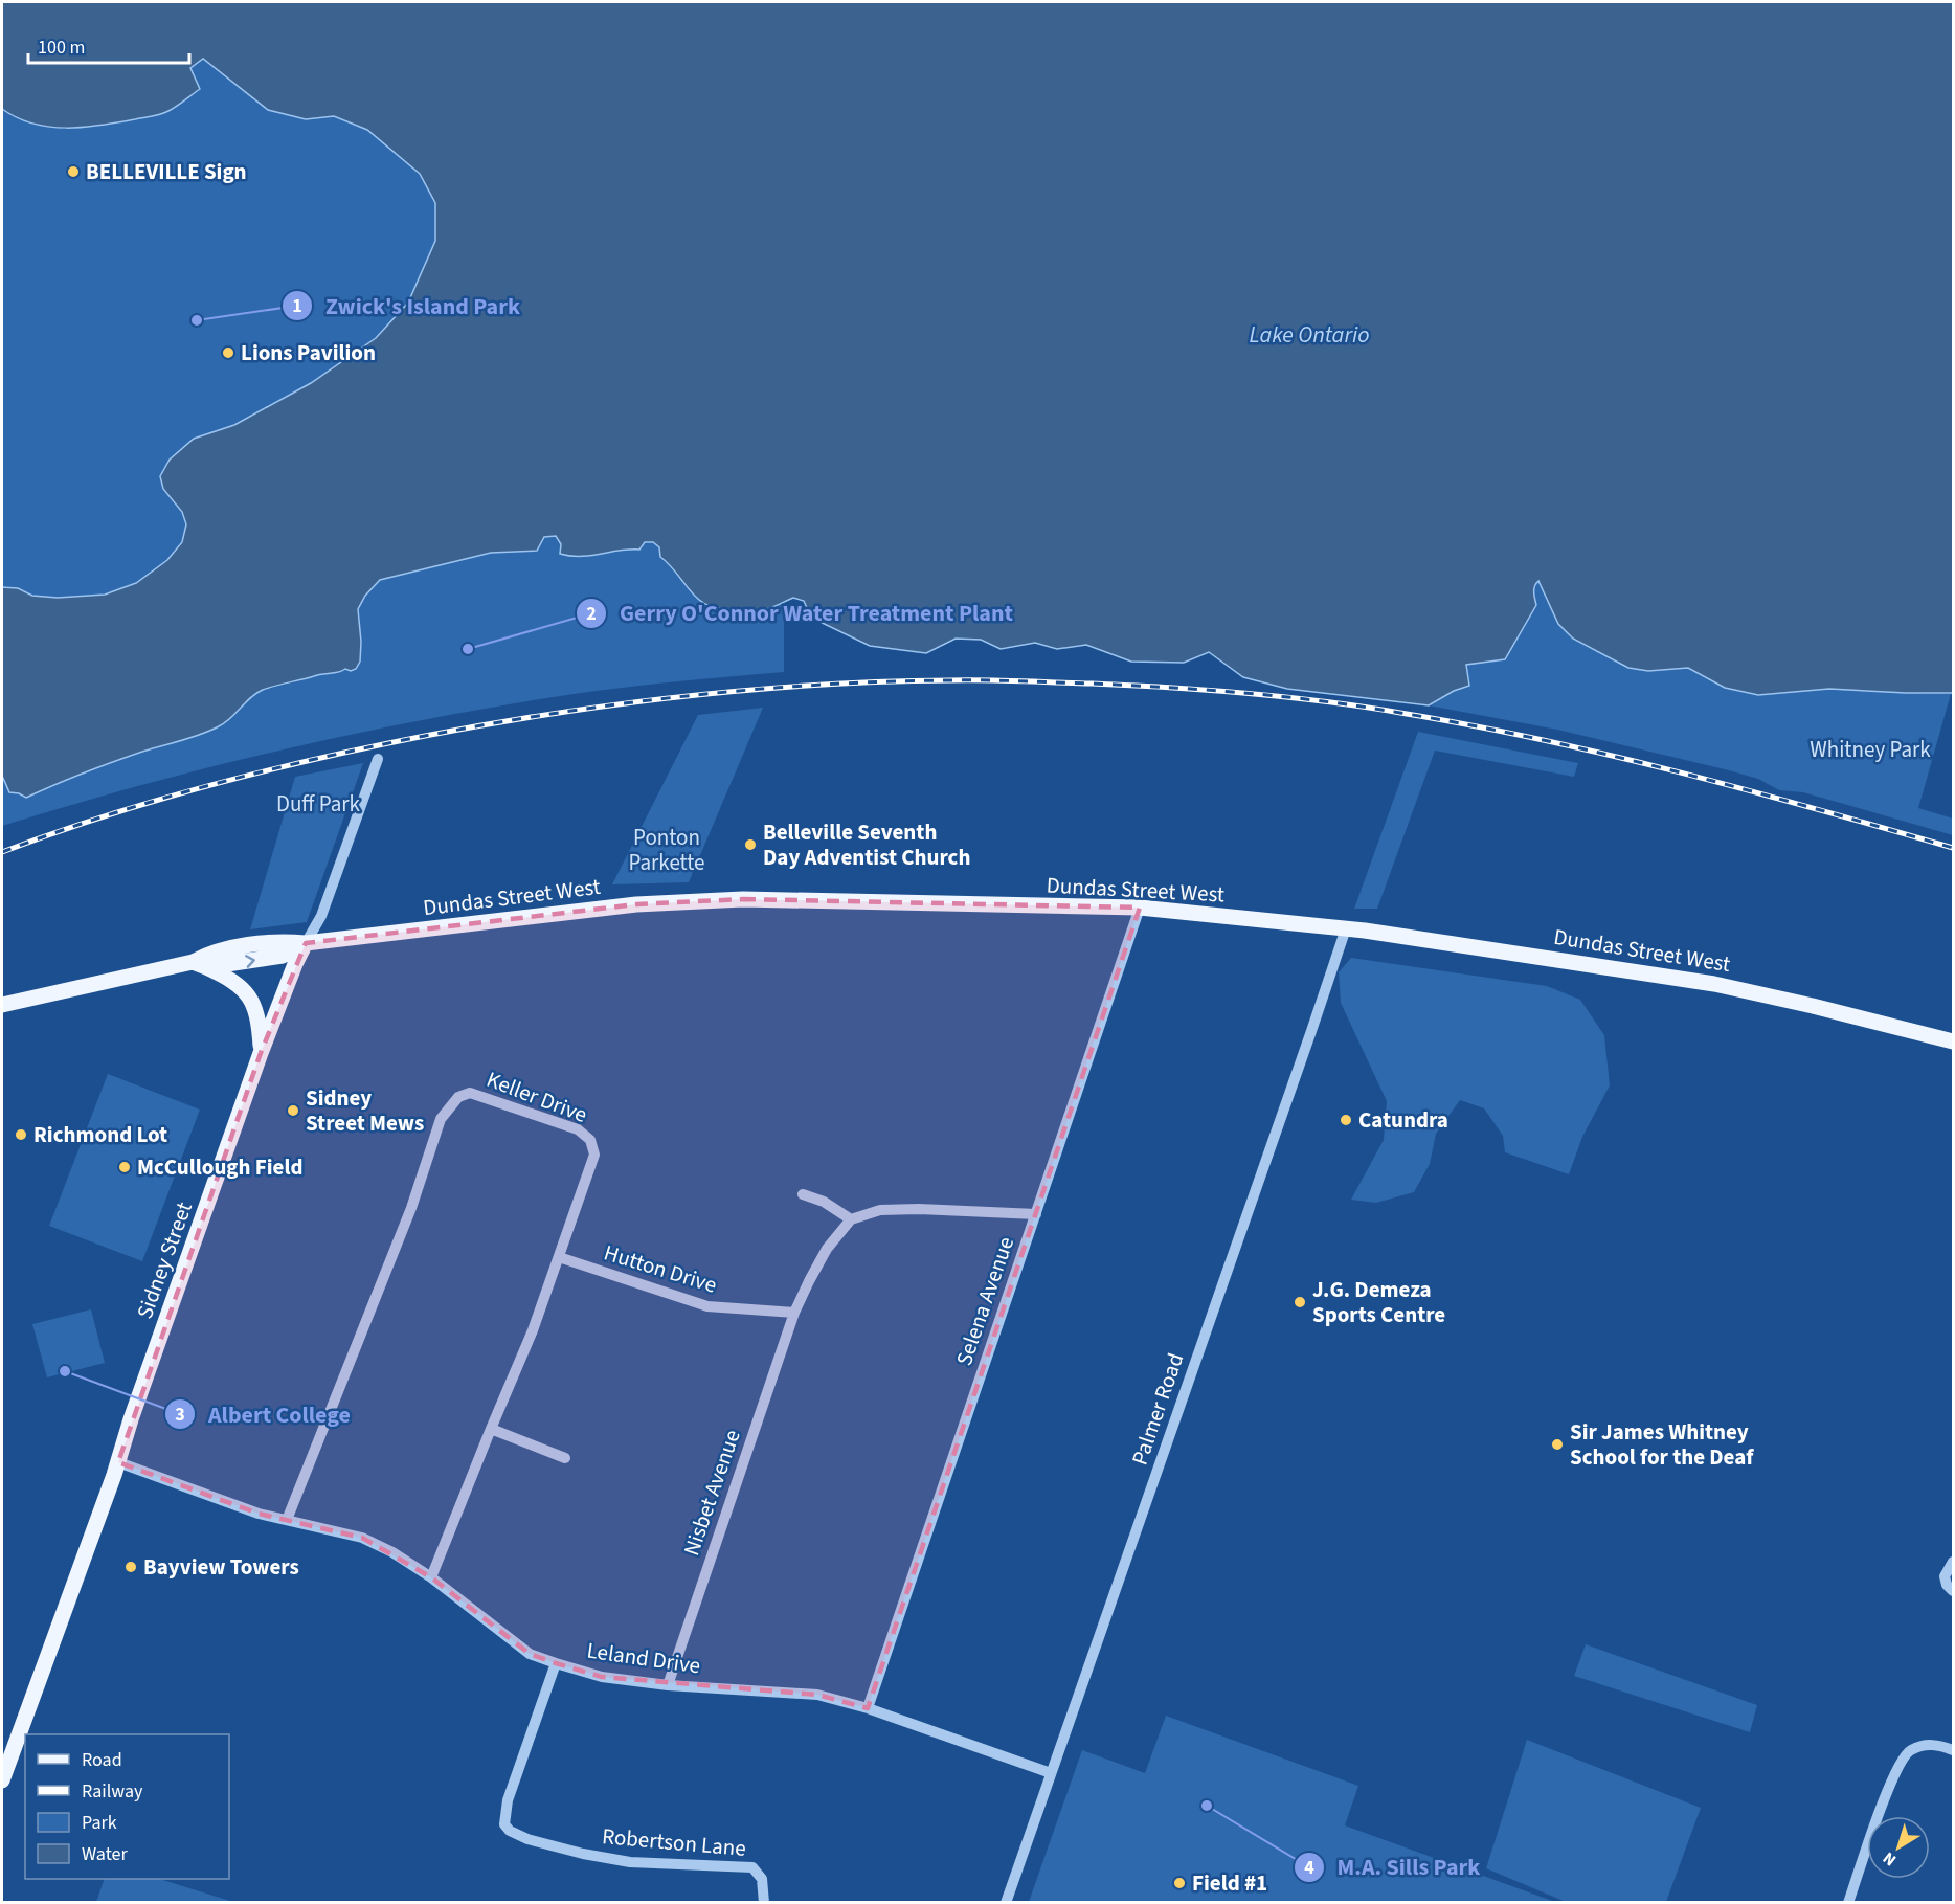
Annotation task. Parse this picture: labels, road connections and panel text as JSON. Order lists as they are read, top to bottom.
{
  "streets": {
    "main road": ["Dundas Street West", "Sidney Street"],
    "street": [
      "Keller Drive",
      "Hutton Drive",
      "Selena Avenue",
      "Palmer Road",
      "Nisbet Avenue",
      "Leland Drive",
      "Robertson Lane"
    ]
  },
  "crossings": [
    ["Dundas Street West", "Sidney Street"],
    ["Dundas Street West", "Selena Avenue"],
    ["Dundas Street West", "Palmer Road"],
    ["Keller Drive", "Hutton Drive"],
    ["Keller Drive", "Leland Drive"],
    ["Sidney Street", "Leland Drive"],
    ["Hutton Drive", "Nisbet Avenue"],
    ["Selena Avenue", "Leland Drive"],
    ["Palmer Road", "Leland Drive"],
    ["Nisbet Avenue", "Leland Drive"],
    ["Leland Drive", "Robertson Lane"]
  ],
  "water": ["Lake Ontario"],
  "parks": ["Whitney Park", "Duff Park", "Ponton Parkette"],
  "places": [
    "BELLEVILLE Sign",
    "Zwick's Island Park",
    "Lions Pavilion",
    "Gerry O'Connor Water Treatment Plant",
    "Belleville Seventh Day Adventist Church",
    "Sidney Street Mews",
    "Catundra",
    "Richmond Lot",
    "McCullough Field",
    "J.G. Demeza Sports Centre",
    "Albert College",
    "Sir James Whitney School for the Deaf",
    "Bayview Towers",
    "M.A. Sills Park",
    "Field #1"
  ],
  "legend": [
    "Road",
    "Railway",
    "Park",
    "Water"
  ],
  "scale_bar": "100 m",
  "north": "bottom left"
}
